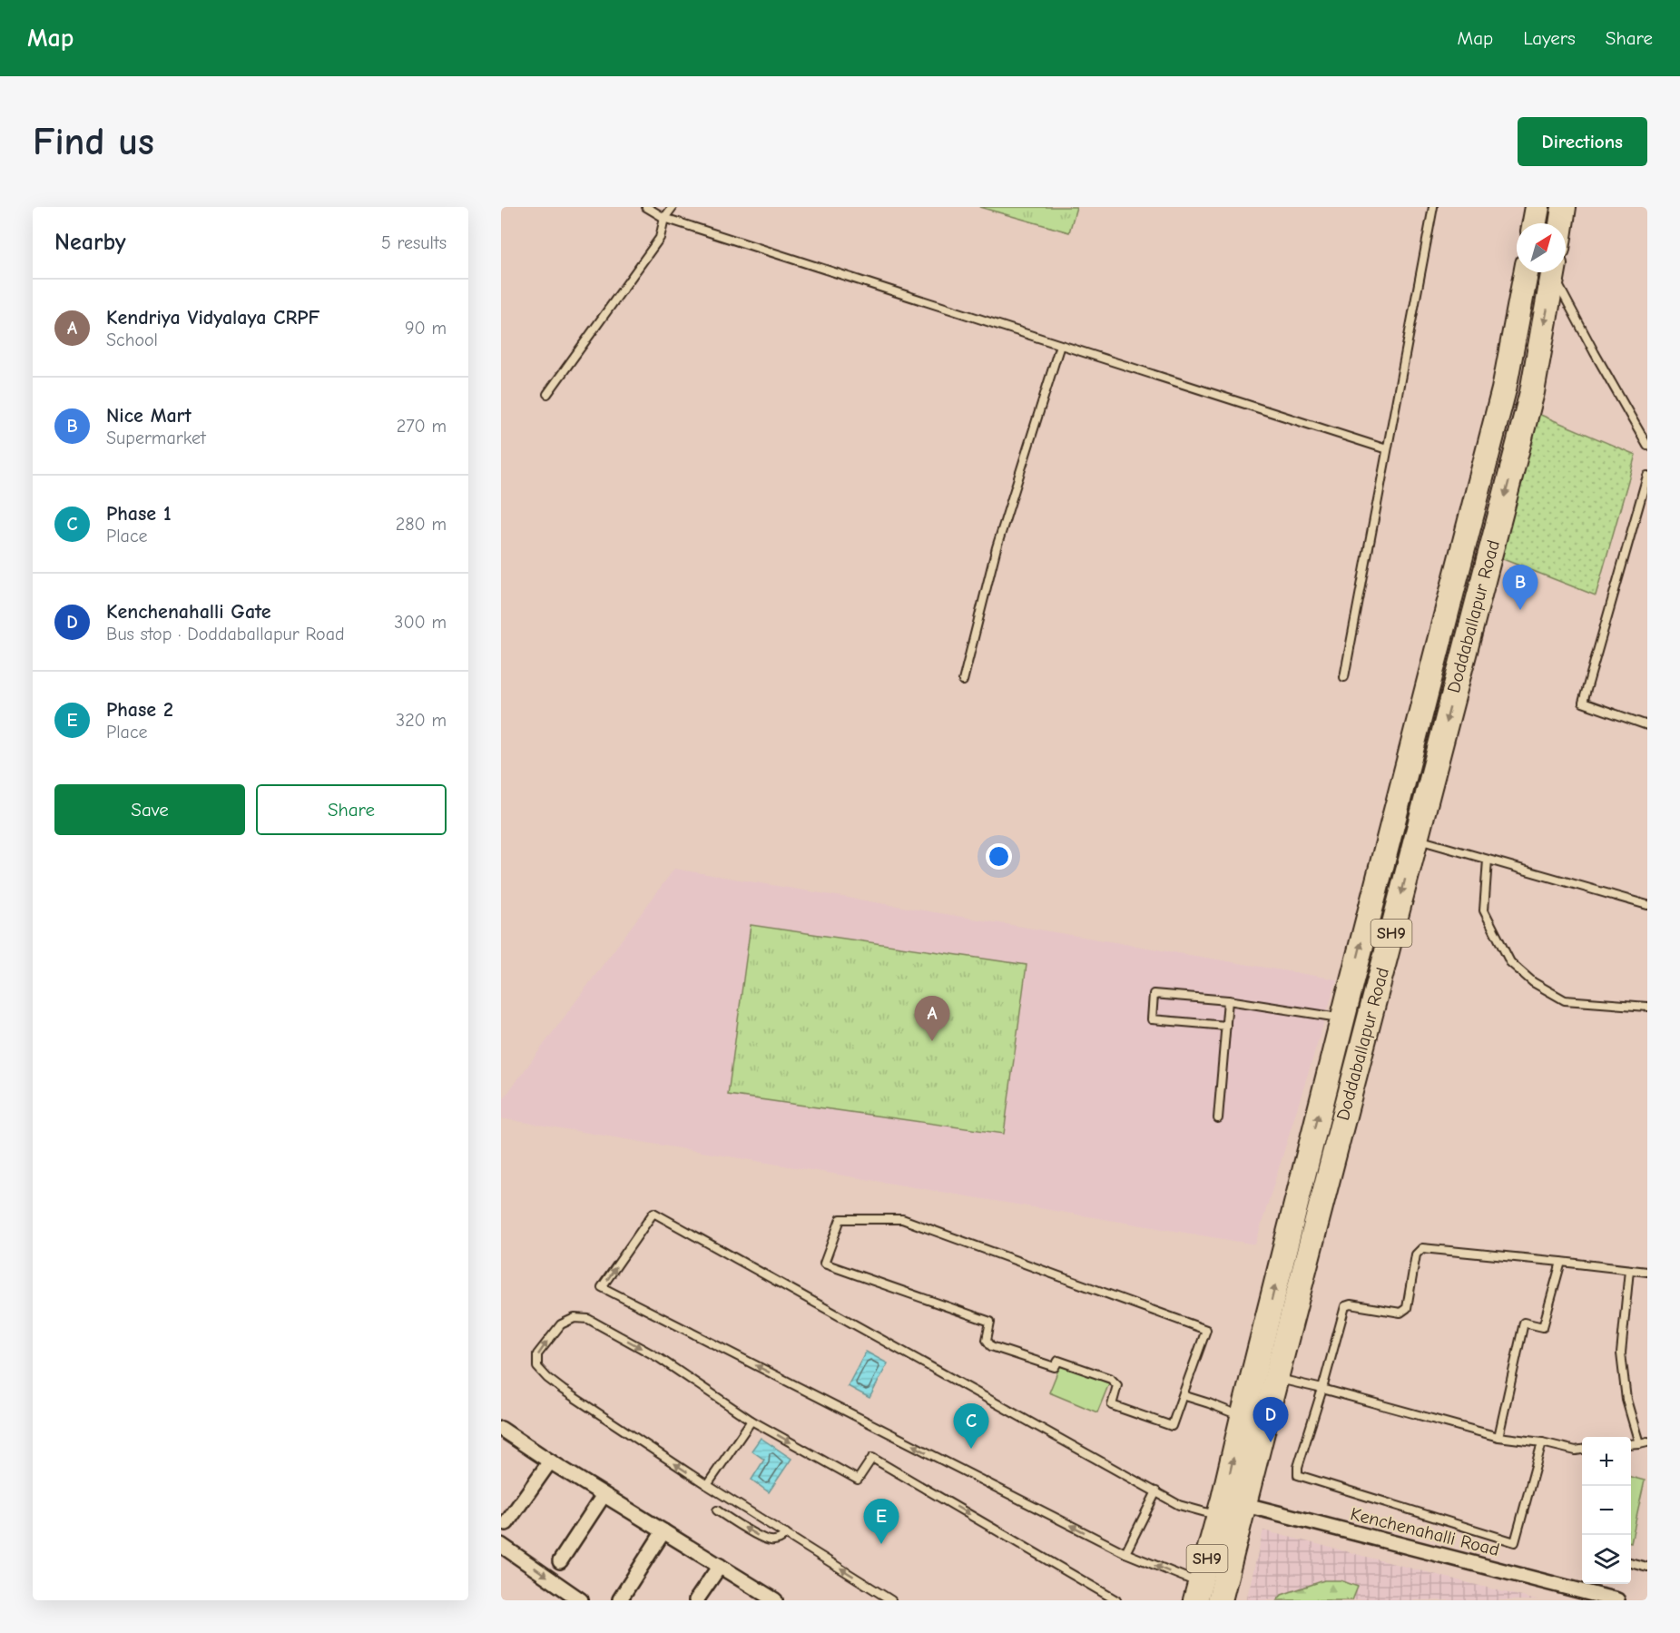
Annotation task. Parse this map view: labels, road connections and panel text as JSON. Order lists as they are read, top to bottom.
{
  "streets": {
    "main road": ["Doddaballapur Road", "SH9"],
    "street": ["Kenchenahalli Road"]
  },
  "crossings": [
    ["Doddaballapur Road", "Kenchenahalli Road"]
  ],
  "north": "top right",
  "page": {
    "header": "Map",
    "nav": ["Map", "Layers", "Share"],
    "buttons": [
      "Directions",
      ["Save", "Share"]
    ],
    "title": "Find us",
    "heading": ["Nearby", "5 results"],
    "list": [
      {
        "mark": "A",
        "name": "Kendriya Vidyalaya CRPF",
        "note": "School",
        "value": "90 m"
      },
      {
        "mark": "B",
        "name": "Nice Mart",
        "note": "Supermarket",
        "value": "270 m"
      },
      {
        "mark": "C",
        "name": "Phase 1",
        "note": "Place",
        "value": "280 m"
      },
      {
        "mark": "D",
        "name": "Kenchenahalli Gate",
        "note": "Bus stop · Doddaballapur Road",
        "value": "300 m"
      },
      {
        "mark": "E",
        "name": "Phase 2",
        "note": "Place",
        "value": "320 m"
      }
    ],
    "pins": [
      "B",
      "A",
      "D",
      "C",
      "E"
    ],
    "map_buttons": ["+", "−"]
  }
}
